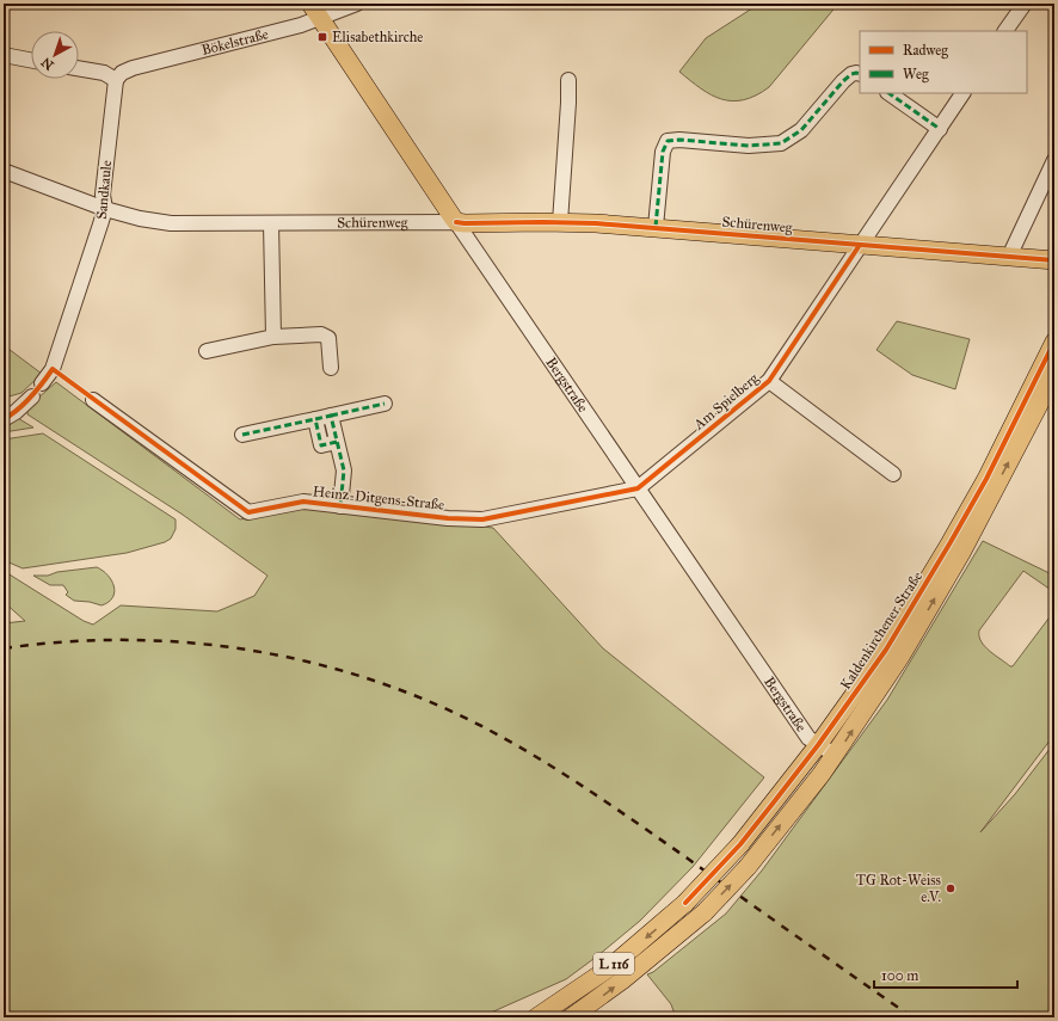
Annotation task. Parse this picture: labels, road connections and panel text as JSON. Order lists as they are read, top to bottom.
{
  "streets": {
    "main road": [
      "Schürenweg",
      "Bergstraße",
      "Kaldenkirchener Straße",
      "L 116"
    ],
    "street": [
      "Bökelstraße",
      "Sandkaule",
      "Am Spielberg",
      "Heinz-Ditgens-Straße"
    ]
  },
  "crossings": [
    ["Bökelstraße", "Sandkaule"],
    ["Bökelstraße", "Bergstraße"],
    ["Sandkaule", "Schürenweg"],
    ["Schürenweg", "Bergstraße"],
    ["Schürenweg", "Am Spielberg"],
    ["Bergstraße", "Am Spielberg"],
    ["Bergstraße", "Heinz-Ditgens-Straße"],
    ["Bergstraße", "Kaldenkirchener Straße"],
    ["Am Spielberg", "Heinz-Ditgens-Straße"]
  ],
  "places": {
    "transit": ["Elisabethkirche"],
    "other": ["TG Rot-Weiss e.V."]
  },
  "legend": ["Radweg", "Weg"],
  "scale_bar": "100 m",
  "north": "bottom left"
}
